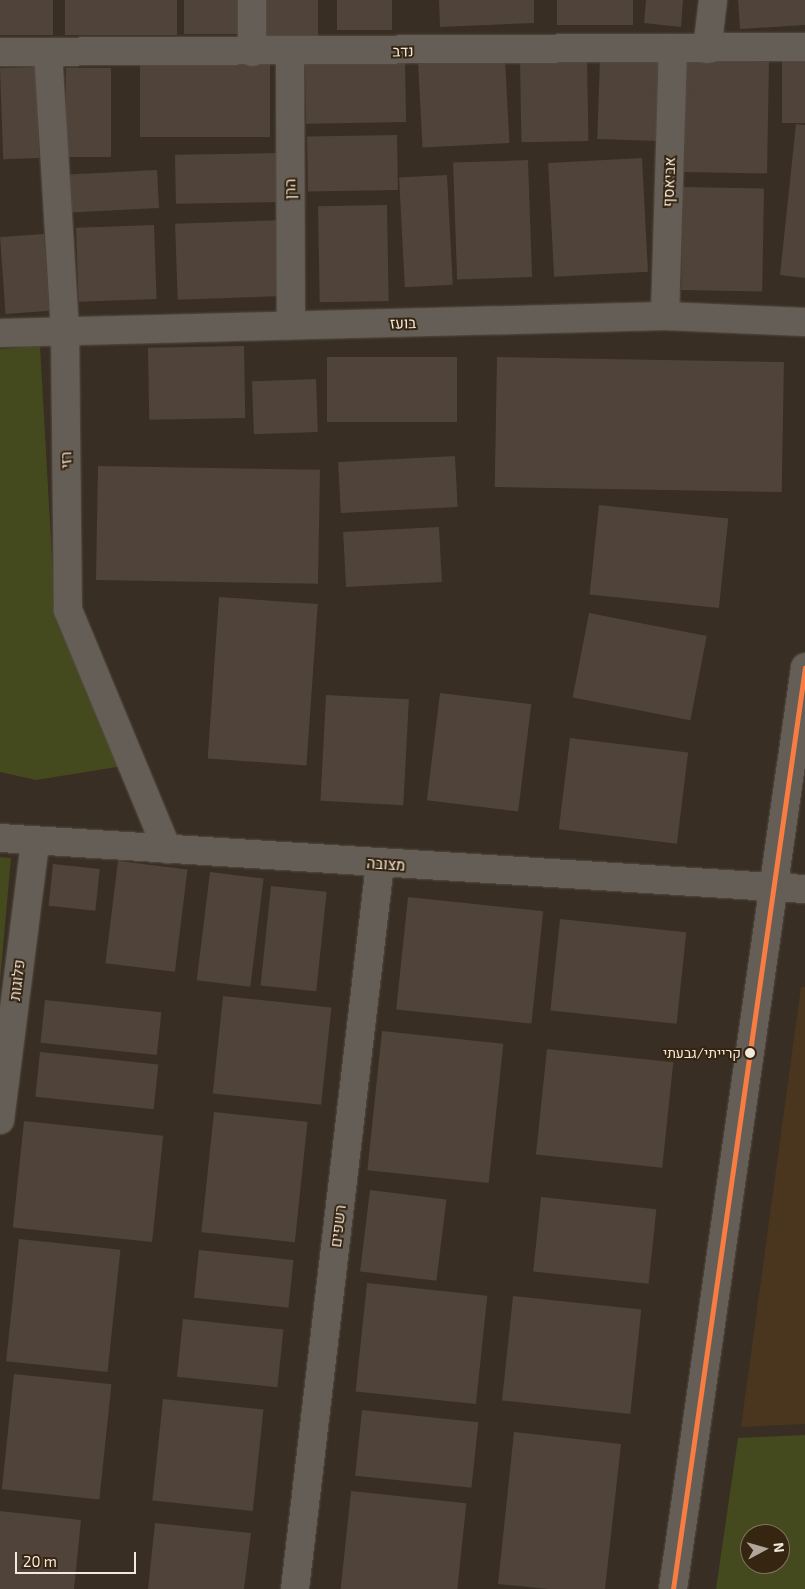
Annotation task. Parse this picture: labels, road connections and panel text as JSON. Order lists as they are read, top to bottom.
{
  "streets": {
    "street": [
      "נדב",
      "אביאסף",
      "הרן",
      "בועז",
      "רזי",
      "מצובה",
      "פלוגות",
      "רשפים"
    ]
  },
  "crossings": [
    ["נדב", "אביאסף"],
    ["נדב", "הרן"],
    ["נדב", "רזי"],
    ["אביאסף", "בועז"],
    ["הרן", "בועז"],
    ["בועז", "רזי"],
    ["רזי", "מצובה"],
    ["מצובה", "פלוגות"],
    ["מצובה", "רשפים"]
  ],
  "places": ["קרייתי/גבעתי"],
  "scale_bar": "20 m",
  "north": "right"
}
